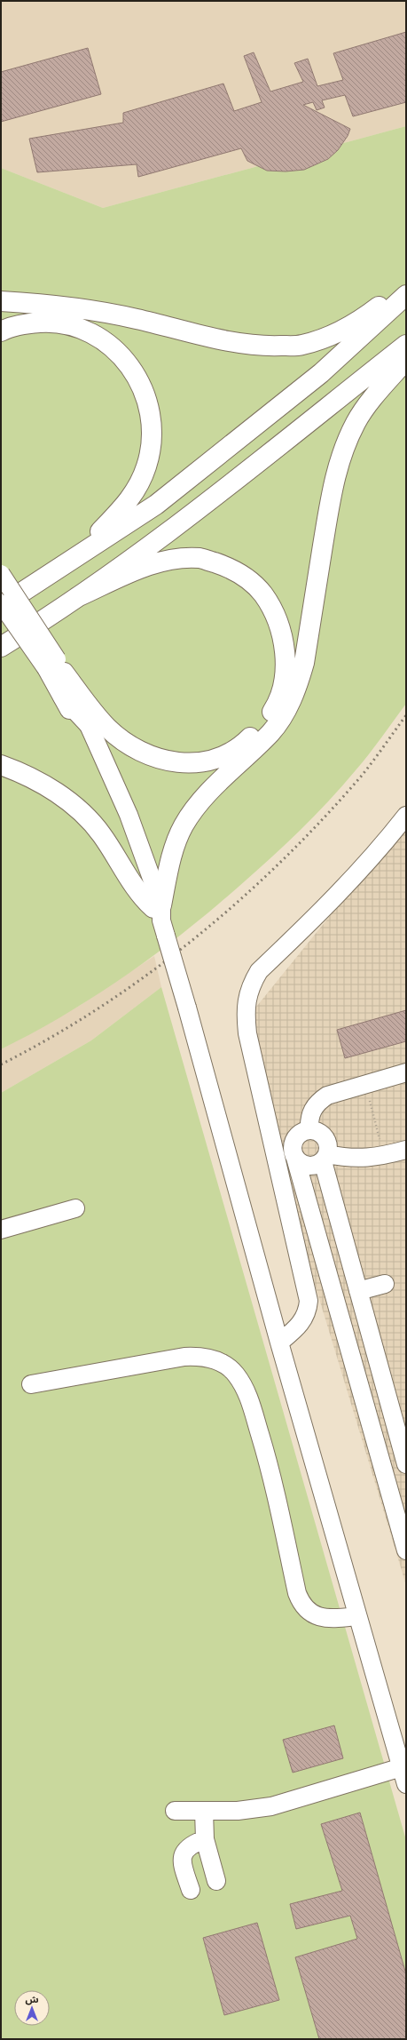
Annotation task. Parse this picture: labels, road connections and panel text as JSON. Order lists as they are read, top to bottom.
{
  "north": "top"
}
